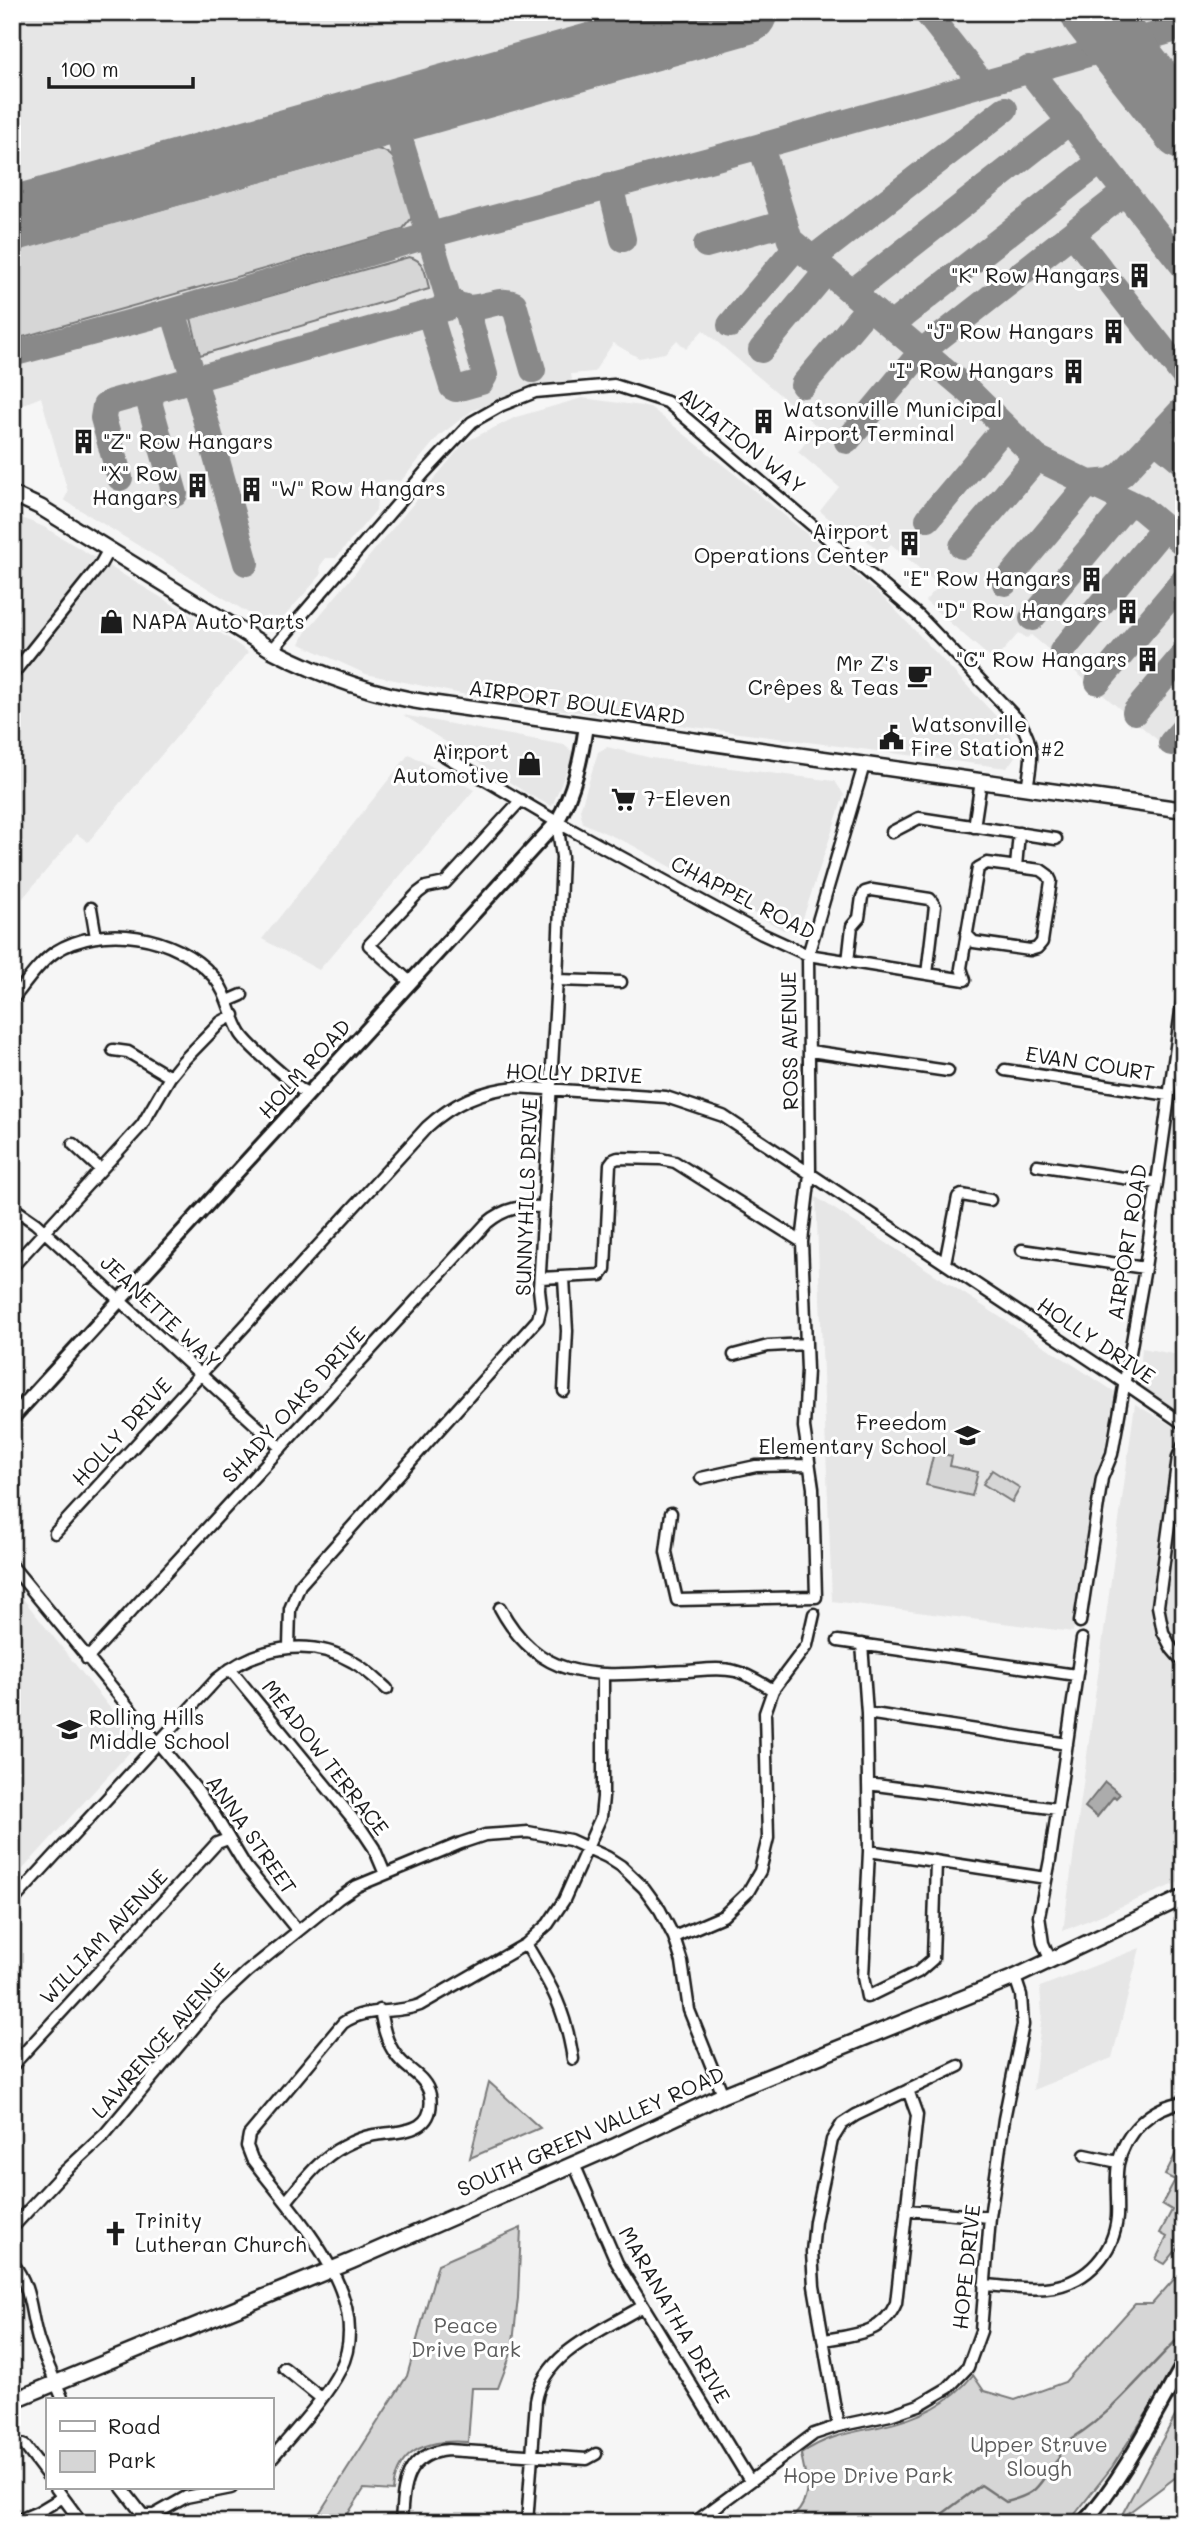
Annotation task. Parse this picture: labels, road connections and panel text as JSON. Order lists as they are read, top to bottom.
{
  "streets": {
    "main road": ["AIRPORT BOULEVARD", "SOUTH GREEN VALLEY ROAD"],
    "street": [
      "AVIATION WAY",
      "CHAPPEL ROAD",
      "ROSS AVENUE",
      "EVAN COURT",
      "HOLM ROAD",
      "HOLLY DRIVE",
      "SUNNYHILLS DRIVE",
      "AIRPORT ROAD",
      "JEANETTE WAY",
      "SHADY OAKS DRIVE",
      "MEADOW TERRACE",
      "ANNA STREET",
      "WILLIAM AVENUE",
      "LAWRENCE AVENUE",
      "HOPE DRIVE",
      "MARANATHA DRIVE"
    ]
  },
  "crossings": [
    ["AVIATION WAY", "AIRPORT BOULEVARD"],
    ["AIRPORT BOULEVARD", "ROSS AVENUE"],
    ["AIRPORT BOULEVARD", "HOLM ROAD"],
    ["CHAPPEL ROAD", "ROSS AVENUE"],
    ["CHAPPEL ROAD", "HOLM ROAD"],
    ["CHAPPEL ROAD", "SUNNYHILLS DRIVE"],
    ["ROSS AVENUE", "HOLLY DRIVE"],
    ["EVAN COURT", "AIRPORT ROAD"],
    ["HOLM ROAD", "SUNNYHILLS DRIVE"],
    ["HOLM ROAD", "JEANETTE WAY"],
    ["HOLLY DRIVE", "SUNNYHILLS DRIVE"],
    ["HOLLY DRIVE", "AIRPORT ROAD"],
    ["HOLLY DRIVE", "JEANETTE WAY"],
    ["SUNNYHILLS DRIVE", "SHADY OAKS DRIVE"],
    ["JEANETTE WAY", "SHADY OAKS DRIVE"],
    ["SHADY OAKS DRIVE", "ANNA STREET"],
    ["MEADOW TERRACE", "LAWRENCE AVENUE"],
    ["ANNA STREET", "WILLIAM AVENUE"],
    ["ANNA STREET", "LAWRENCE AVENUE"],
    ["LAWRENCE AVENUE", "SOUTH GREEN VALLEY ROAD"],
    ["SOUTH GREEN VALLEY ROAD", "HOPE DRIVE"],
    ["SOUTH GREEN VALLEY ROAD", "MARANATHA DRIVE"],
    ["HOPE DRIVE", "MARANATHA DRIVE"]
  ],
  "parks": ["Peace Drive Park", "Upper Struve Slough", "Hope Drive Park"],
  "places": {
    "building": [
      "\"K\" Row Hangars",
      "\"J\" Row Hangars",
      "\"I\" Row Hangars",
      "Watsonville Municipal Airport Terminal",
      "\"Z\" Row Hangars",
      "\"X\" Row Hangars",
      "\"W\" Row Hangars",
      "Airport Operations Center",
      "\"E\" Row Hangars",
      "\"D\" Row Hangars",
      "\"C\" Row Hangars"
    ],
    "shop": ["NAPA Auto Parts", "Airport Automotive"],
    "cafe": ["Mr Z's Crêpes & Teas"],
    "public building": ["Watsonville Fire Station #2"],
    "supermarket": ["7-Eleven"],
    "school or university": ["Freedom Elementary School", "Rolling Hills Middle School"],
    "church": ["Trinity Lutheran Church"]
  },
  "legend": ["Road", "Park"],
  "scale_bar": "100 m"
}
